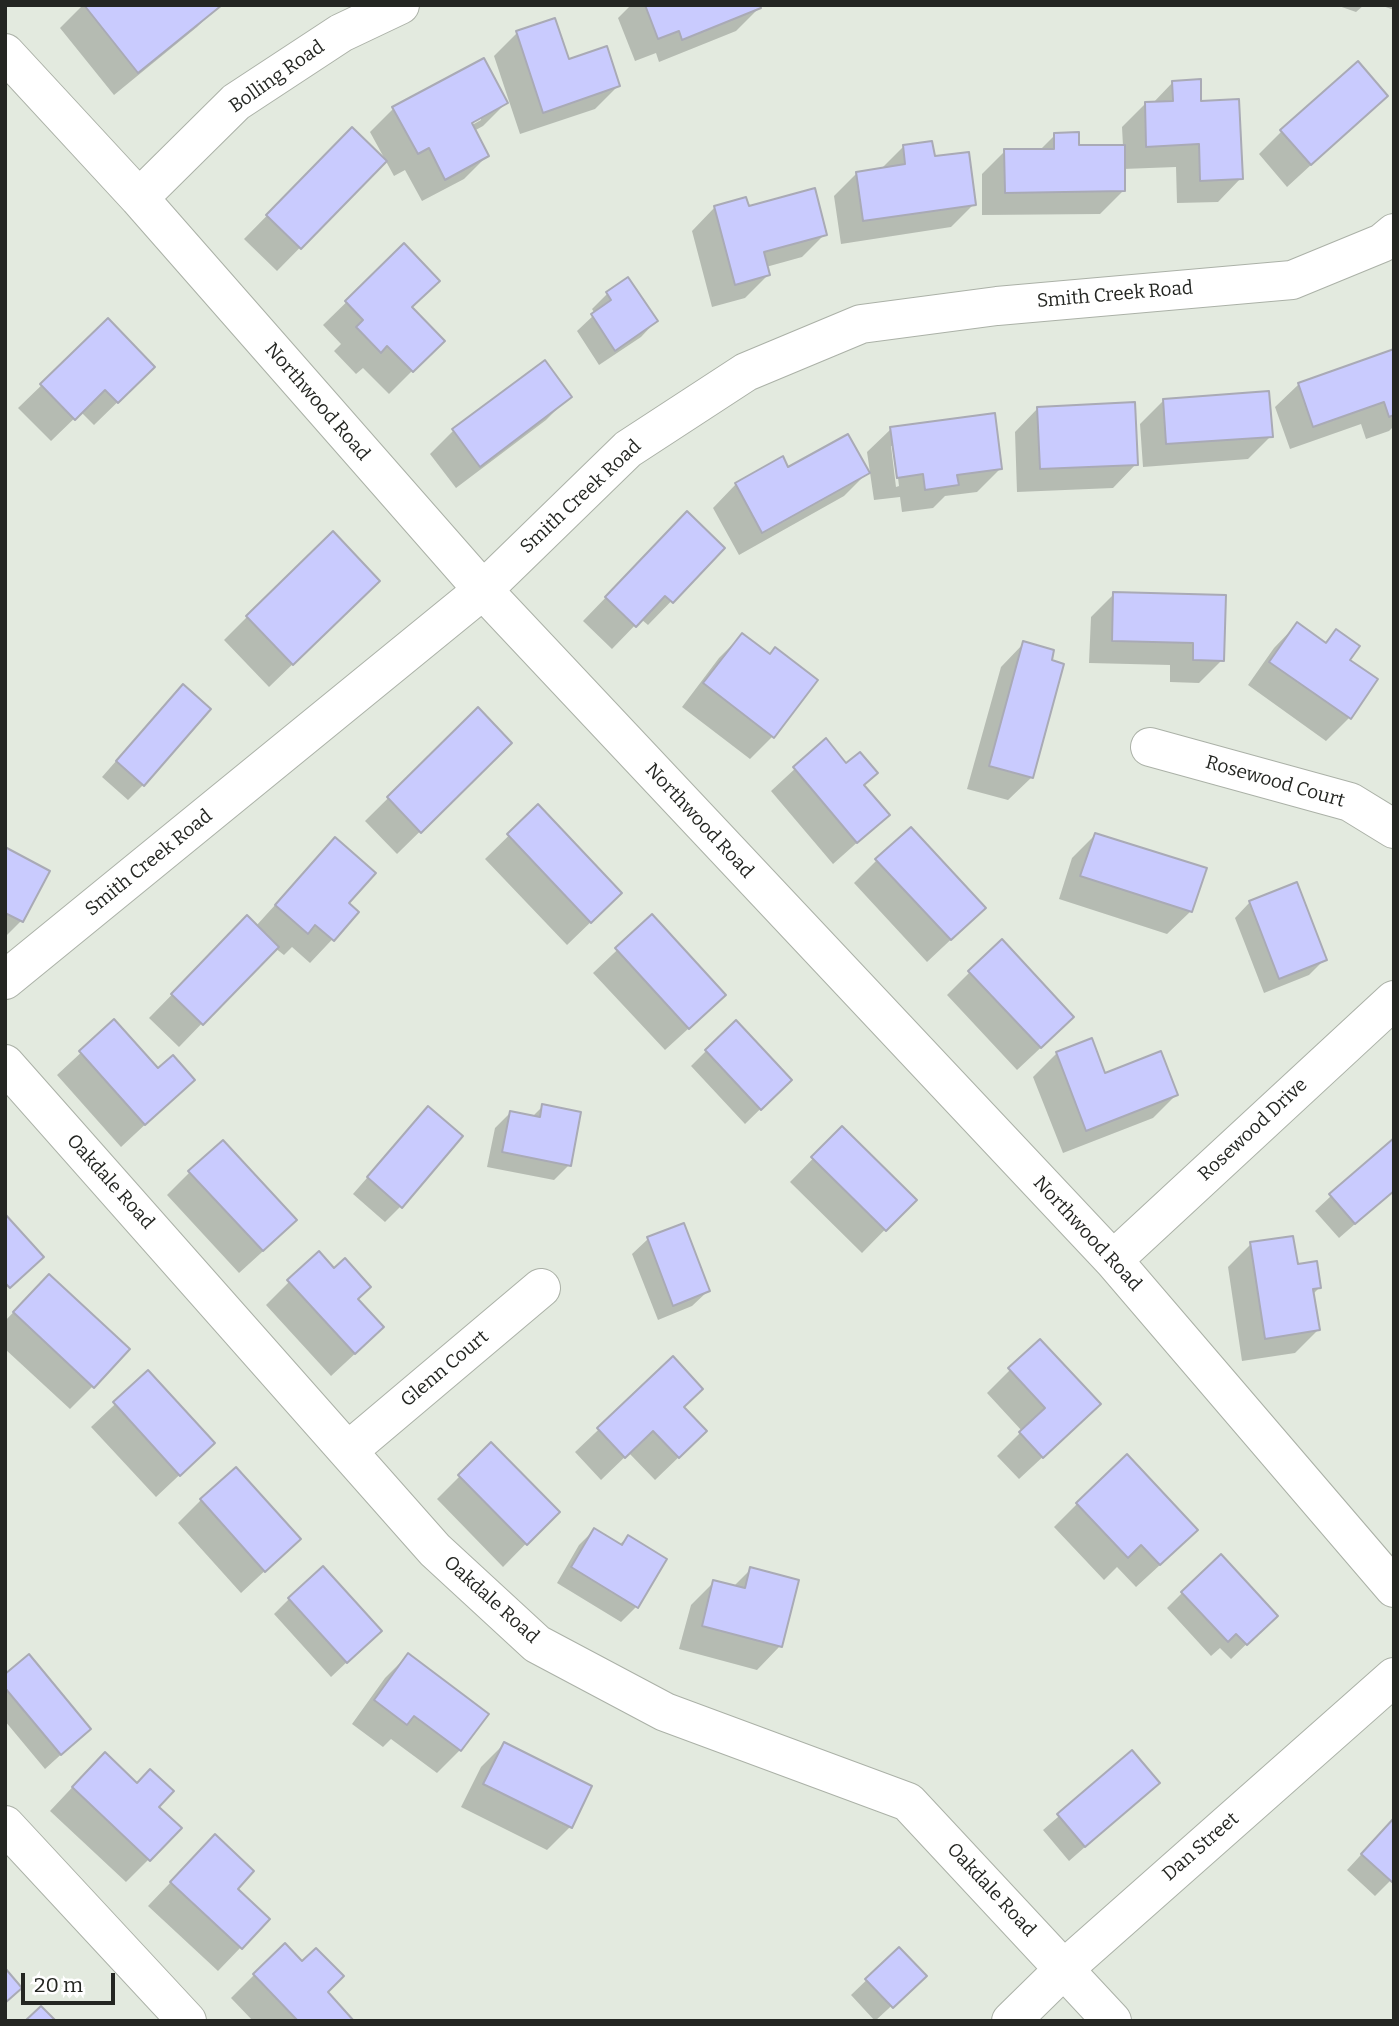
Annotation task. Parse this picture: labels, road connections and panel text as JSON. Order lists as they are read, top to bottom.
{
  "streets": {
    "street": [
      "Bolling Road",
      "Smith Creek Road",
      "Northwood Road",
      "Rosewood Court",
      "Rosewood Drive",
      "Oakdale Road",
      "Glenn Court",
      "Dan Street"
    ]
  },
  "crossings": [
    ["Bolling Road", "Northwood Road"],
    ["Smith Creek Road", "Northwood Road"],
    ["Northwood Road", "Rosewood Drive"],
    ["Oakdale Road", "Glenn Court"],
    ["Oakdale Road", "Dan Street"]
  ],
  "scale_bar": "20 m"
}
